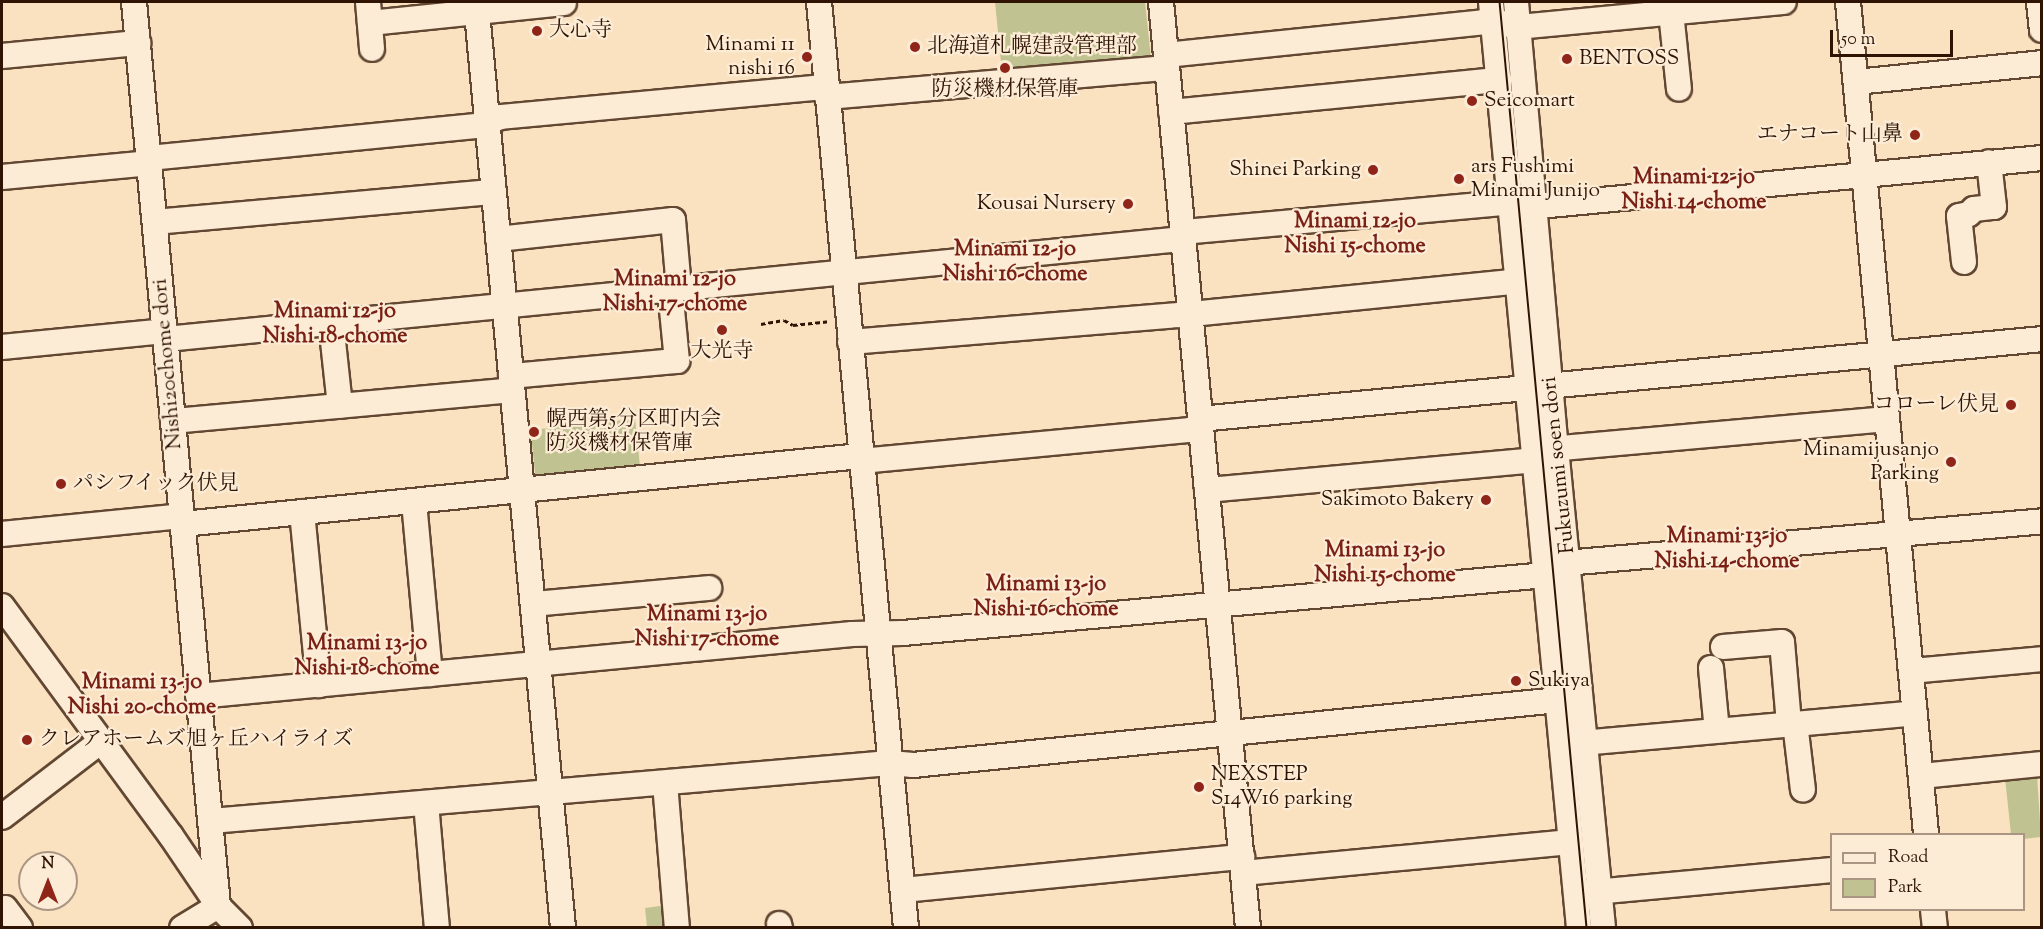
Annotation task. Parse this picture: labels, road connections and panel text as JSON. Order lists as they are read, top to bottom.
{
  "streets": {
    "street": ["Nishi20chome dori", "Fukuzumi soen dori"]
  },
  "districts": [
    "Minami 12-jo Nishi 14-chome",
    "Minami 12-jo Nishi 15-chome",
    "Minami 12-jo Nishi 16-chome",
    "Minami 12-jo Nishi 17-chome",
    "Minami 12-jo Nishi 18-chome",
    "Minami 13-jo Nishi 14-chome",
    "Minami 13-jo Nishi 15-chome",
    "Minami 13-jo Nishi 16-chome",
    "Minami 13-jo Nishi 17-chome",
    "Minami 13-jo Nishi 18-chome",
    "Minami 13-jo Nishi 20-chome"
  ],
  "places": [
    "大心寺",
    "北海道札幌建設管理部",
    "Minami 11 nishi 16",
    "BENTOSS",
    "防災機材保管庫",
    "Seicomart",
    "エナコート山鼻",
    "Shinei Parking",
    "ars Fushimi Minami Junijo",
    "Kousai Nursery",
    "大光寺",
    "コローレ伏見",
    "幌西第5分区町内会 防災機材保管庫",
    "Minamijusanjo Parking",
    "パシフイック伏見",
    "Sakimoto Bakery",
    "Sukiya",
    "クレアホームズ旭ヶ丘ハイライズ",
    "NEXSTEP S14W16 parking"
  ],
  "legend": ["Road", "Park"],
  "scale_bar": "50 m",
  "north": "top"
}
